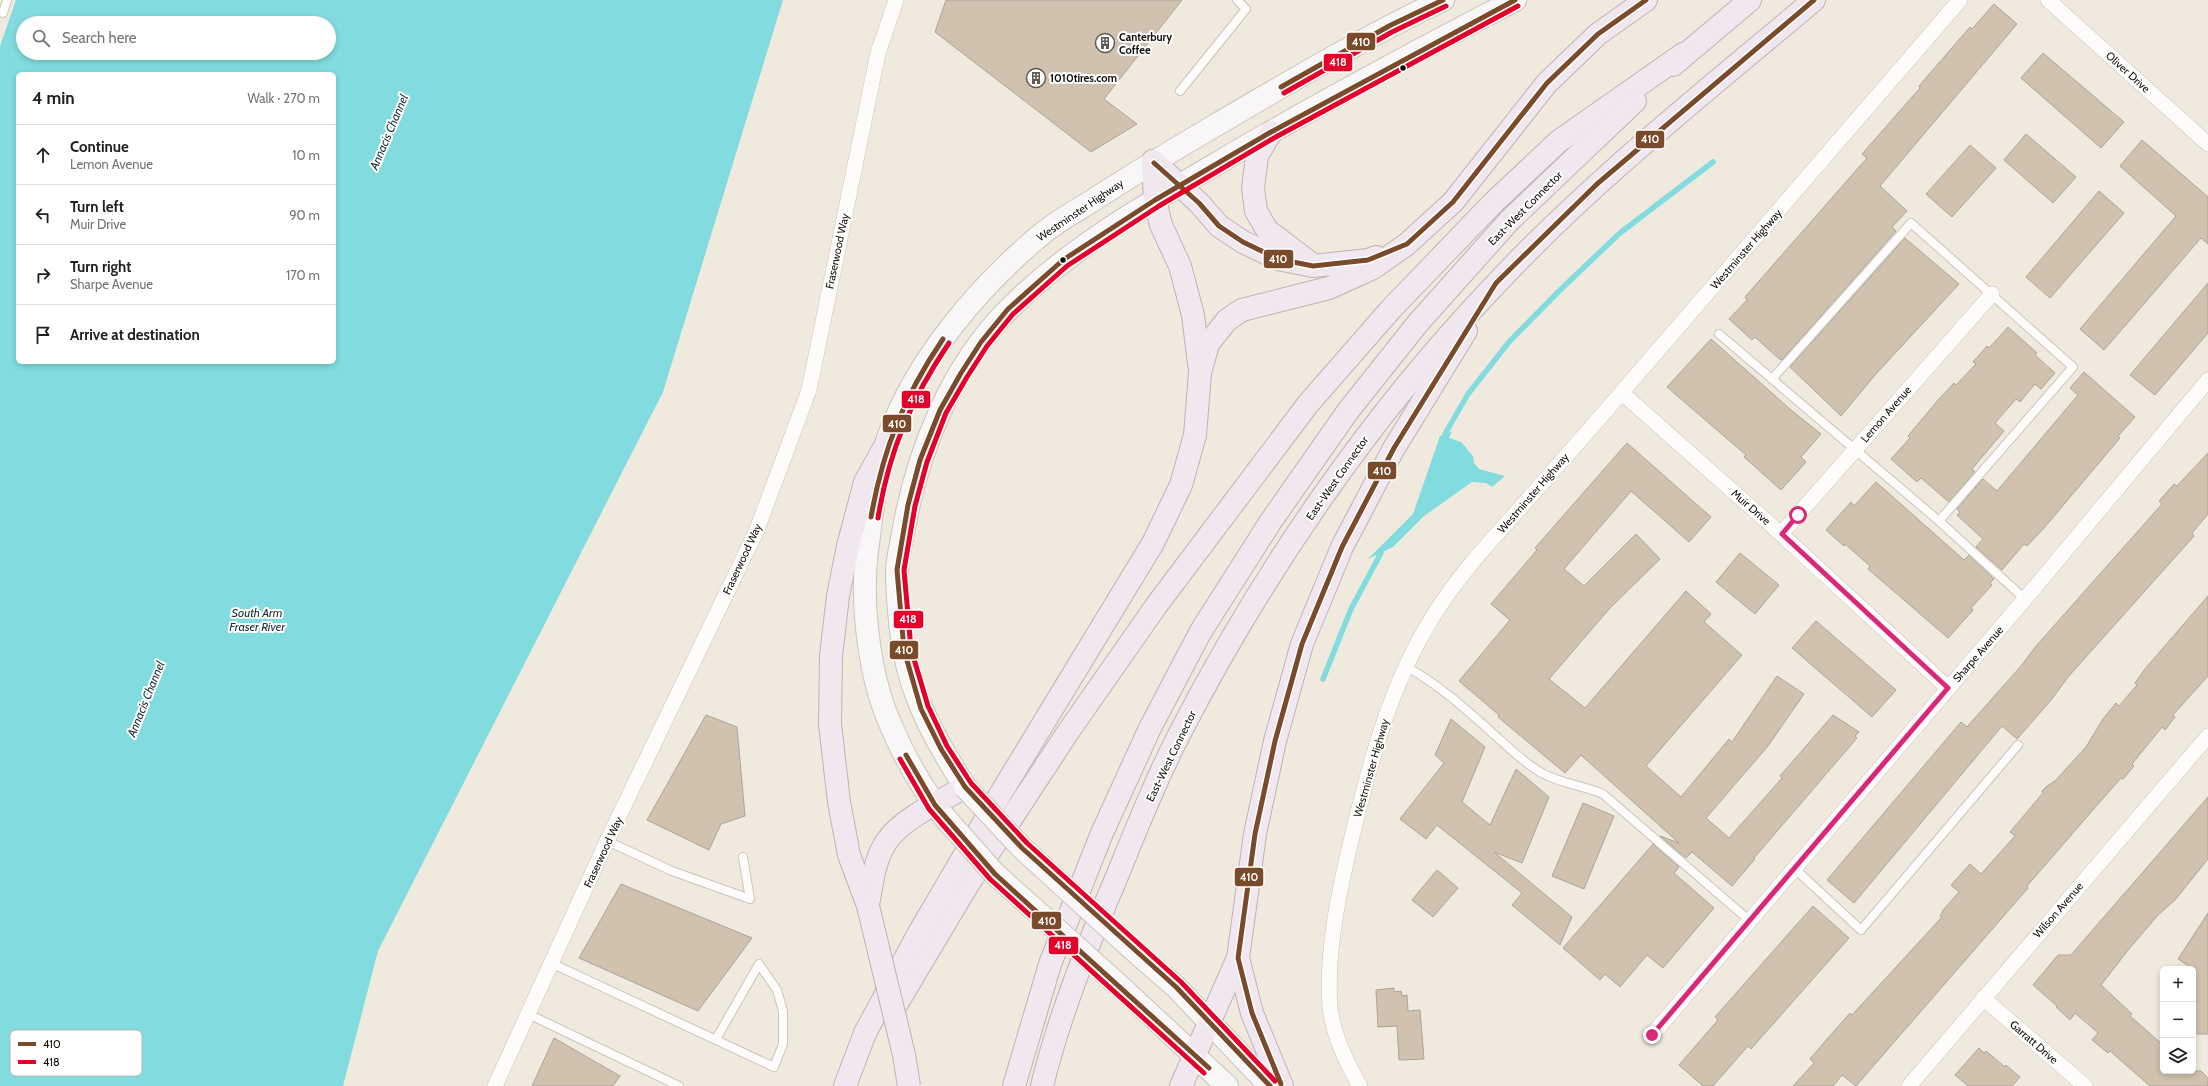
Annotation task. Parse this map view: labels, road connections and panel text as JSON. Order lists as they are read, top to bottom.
{
  "streets": {
    "highway": ["East-West Connector"],
    "main road": ["Westminster Highway"],
    "street": [
      "Oliver Drive",
      "Fraserwood Way",
      "Lemon Avenue",
      "Muir Drive",
      "Sharpe Avenue",
      "Wilson Avenue",
      "Garratt Drive"
    ]
  },
  "crossings": [
    ["Westminster Highway", "Muir Drive"],
    ["Lemon Avenue", "Muir Drive"],
    ["Muir Drive", "Sharpe Avenue"],
    ["Wilson Avenue", "Garratt Drive"]
  ],
  "water": ["Annacis Channel", "South Arm Fraser River"],
  "places": {
    "building": ["Canterbury Coffee", "1010tires.com"]
  },
  "lines": ["transit line 410", "transit line 418"],
  "legend": ["410", "418"],
  "page": {
    "search": "Search here",
    "heading": ["4 min", "Walk · 270 m"],
    "list": [
      ["Continue", "Lemon Avenue", "10 m"],
      ["Turn left", "Muir Drive", "90 m"],
      ["Turn right", "Sharpe Avenue", "170 m"],
      "Arrive at destination"
    ],
    "map_buttons": ["+", "−"]
  }
}
